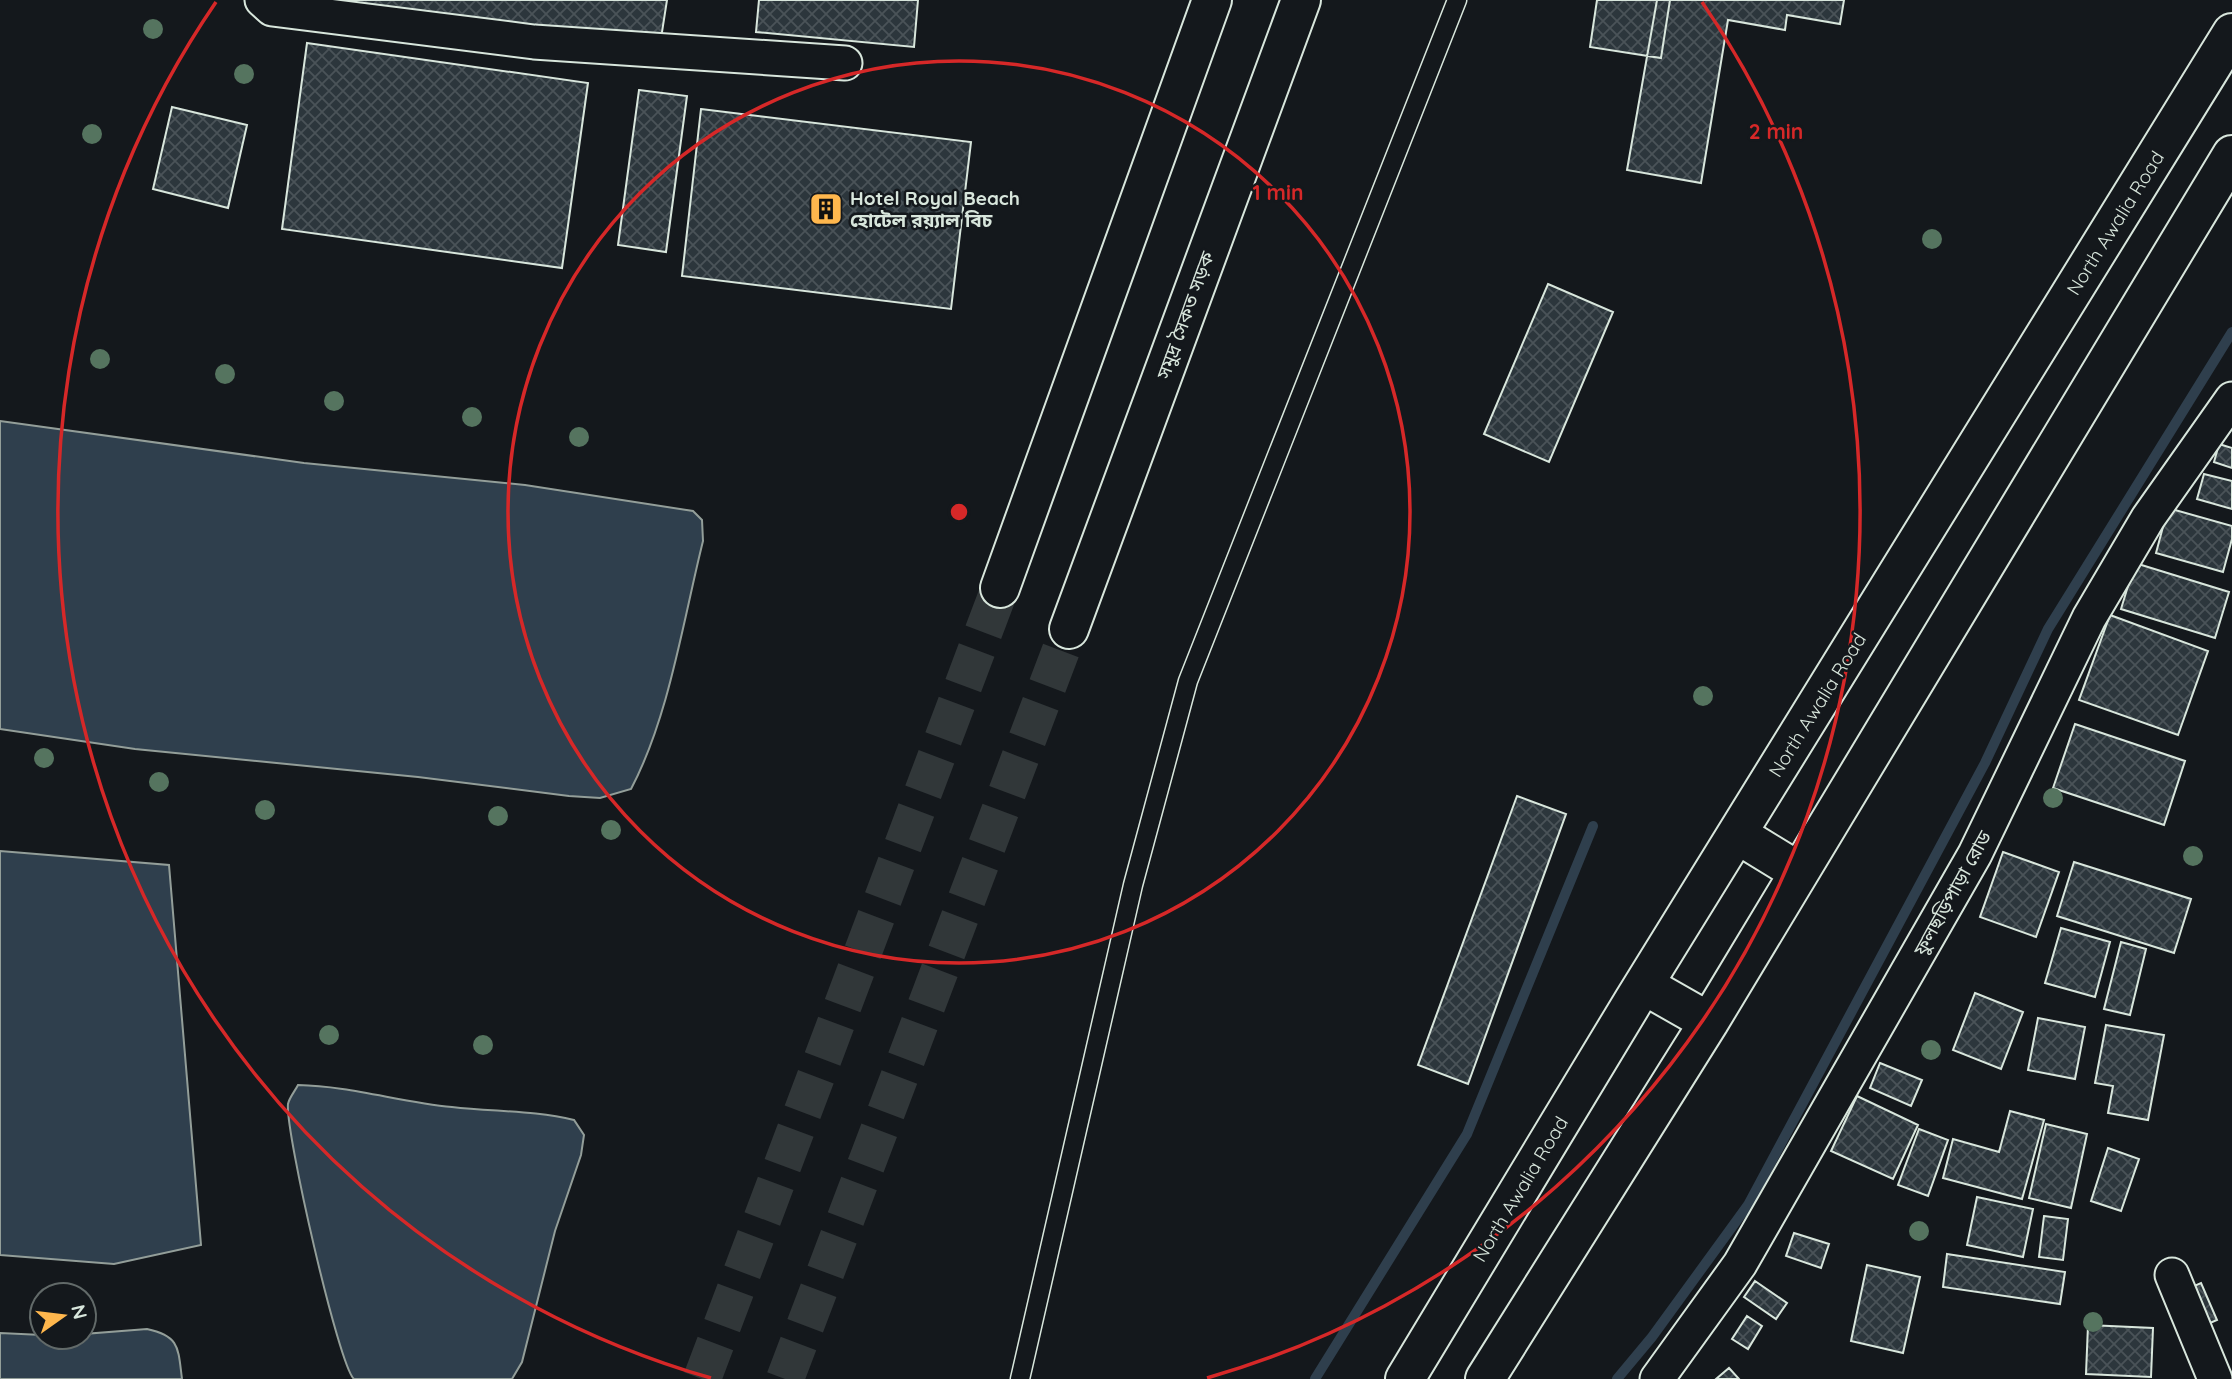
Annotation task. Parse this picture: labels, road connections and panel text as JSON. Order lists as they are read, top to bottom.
{
  "streets": {
    "main road": ["North Awalia Road", "সমুদ্র সৈকত সড়ক"],
    "street": ["ফুলছড়িপাড়া রোড"]
  },
  "places": {
    "building": ["Hotel Royal Beach হোটেল রয়্যাল বিচ"]
  },
  "north": "right",
  "rings": ["2 min", "1 min"]
}
